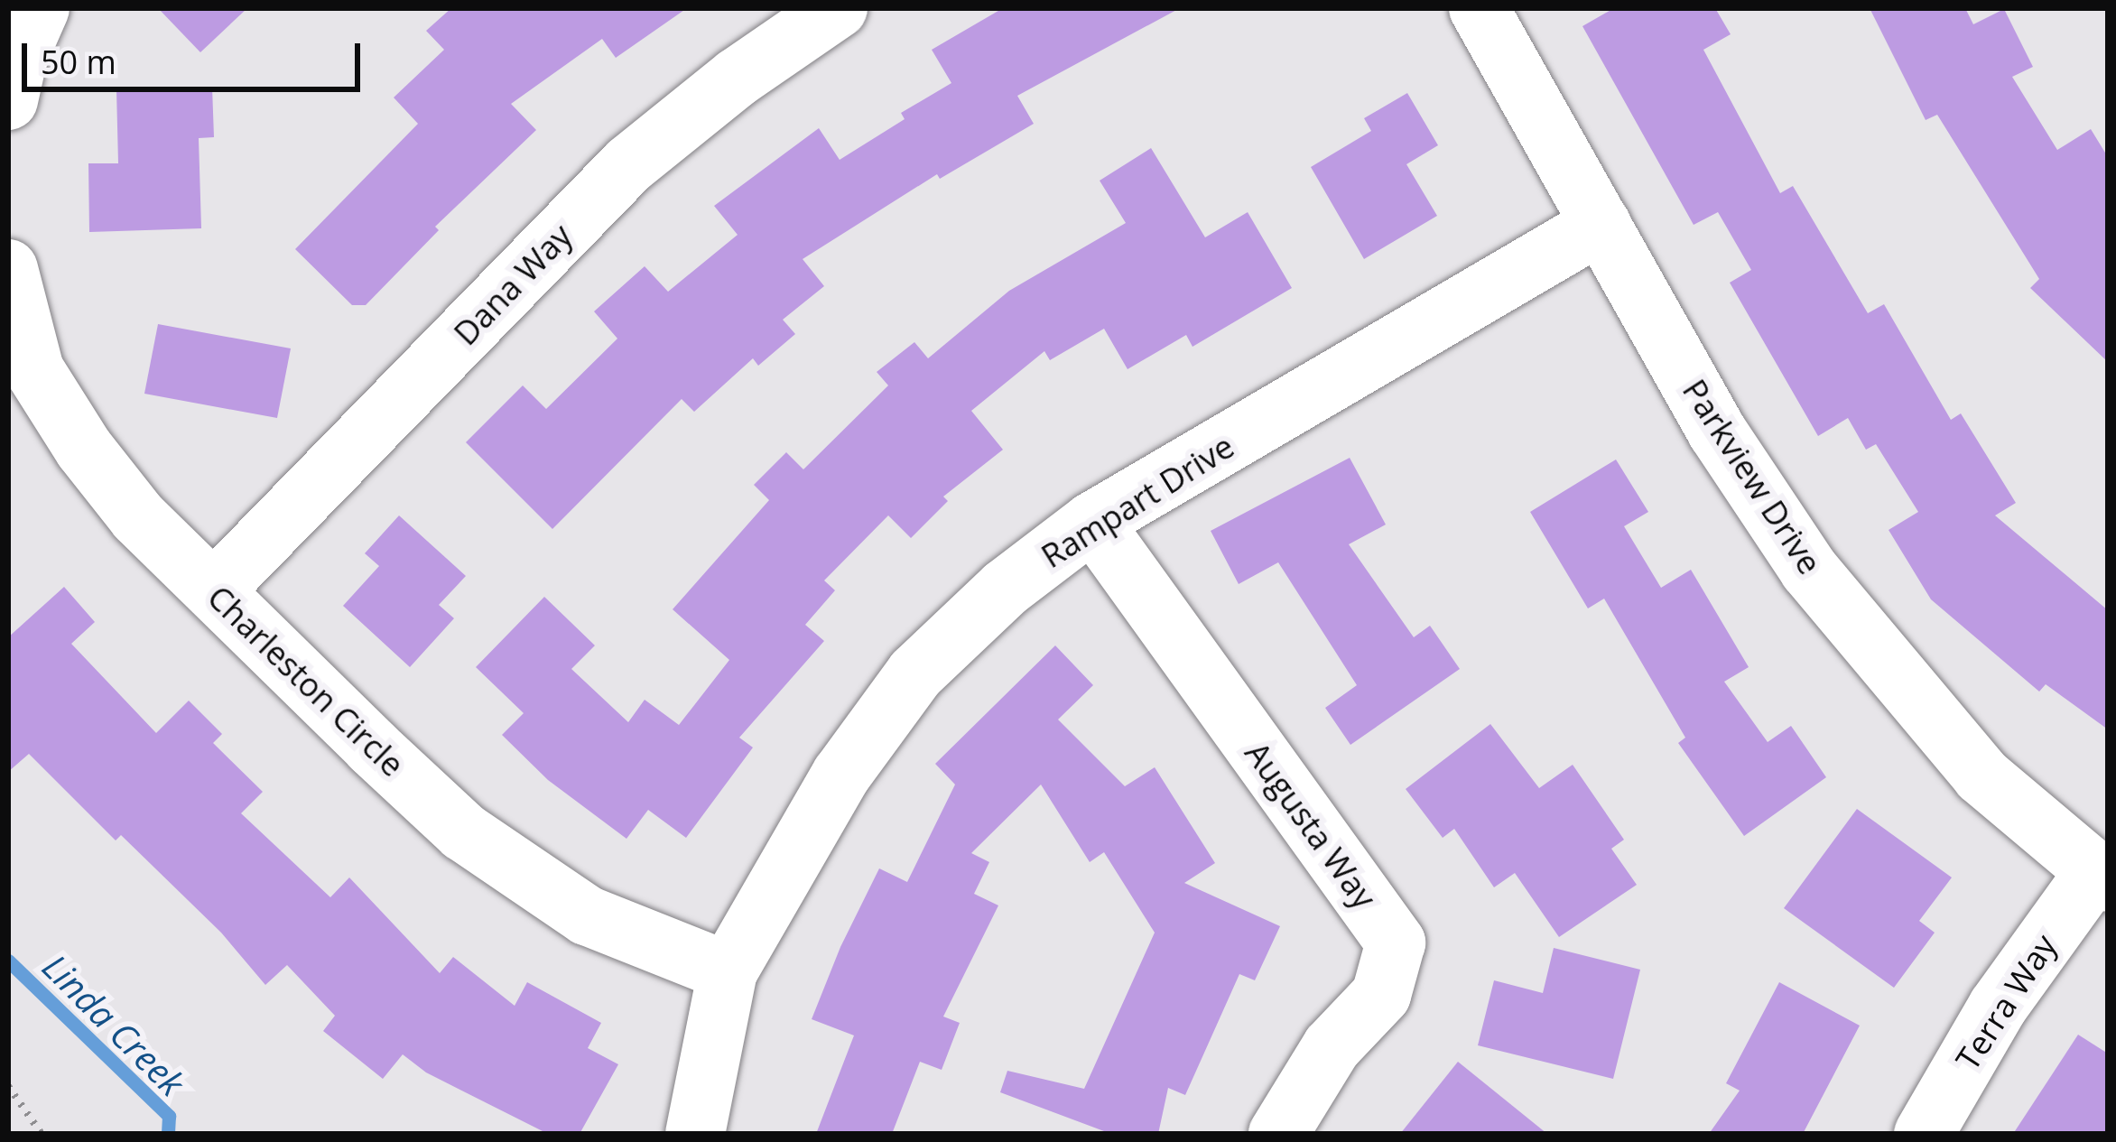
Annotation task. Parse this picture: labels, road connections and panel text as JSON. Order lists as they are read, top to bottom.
{
  "streets": {
    "street": [
      "Dana Way",
      "Parkview Drive",
      "Rampart Drive",
      "Charleston Circle",
      "Augusta Way",
      "Terra Way"
    ]
  },
  "crossings": [
    ["Dana Way", "Charleston Circle"],
    ["Parkview Drive", "Rampart Drive"],
    ["Parkview Drive", "Terra Way"],
    ["Rampart Drive", "Charleston Circle"],
    ["Rampart Drive", "Augusta Way"]
  ],
  "water": ["Linda Creek"],
  "scale_bar": "50 m"
}
